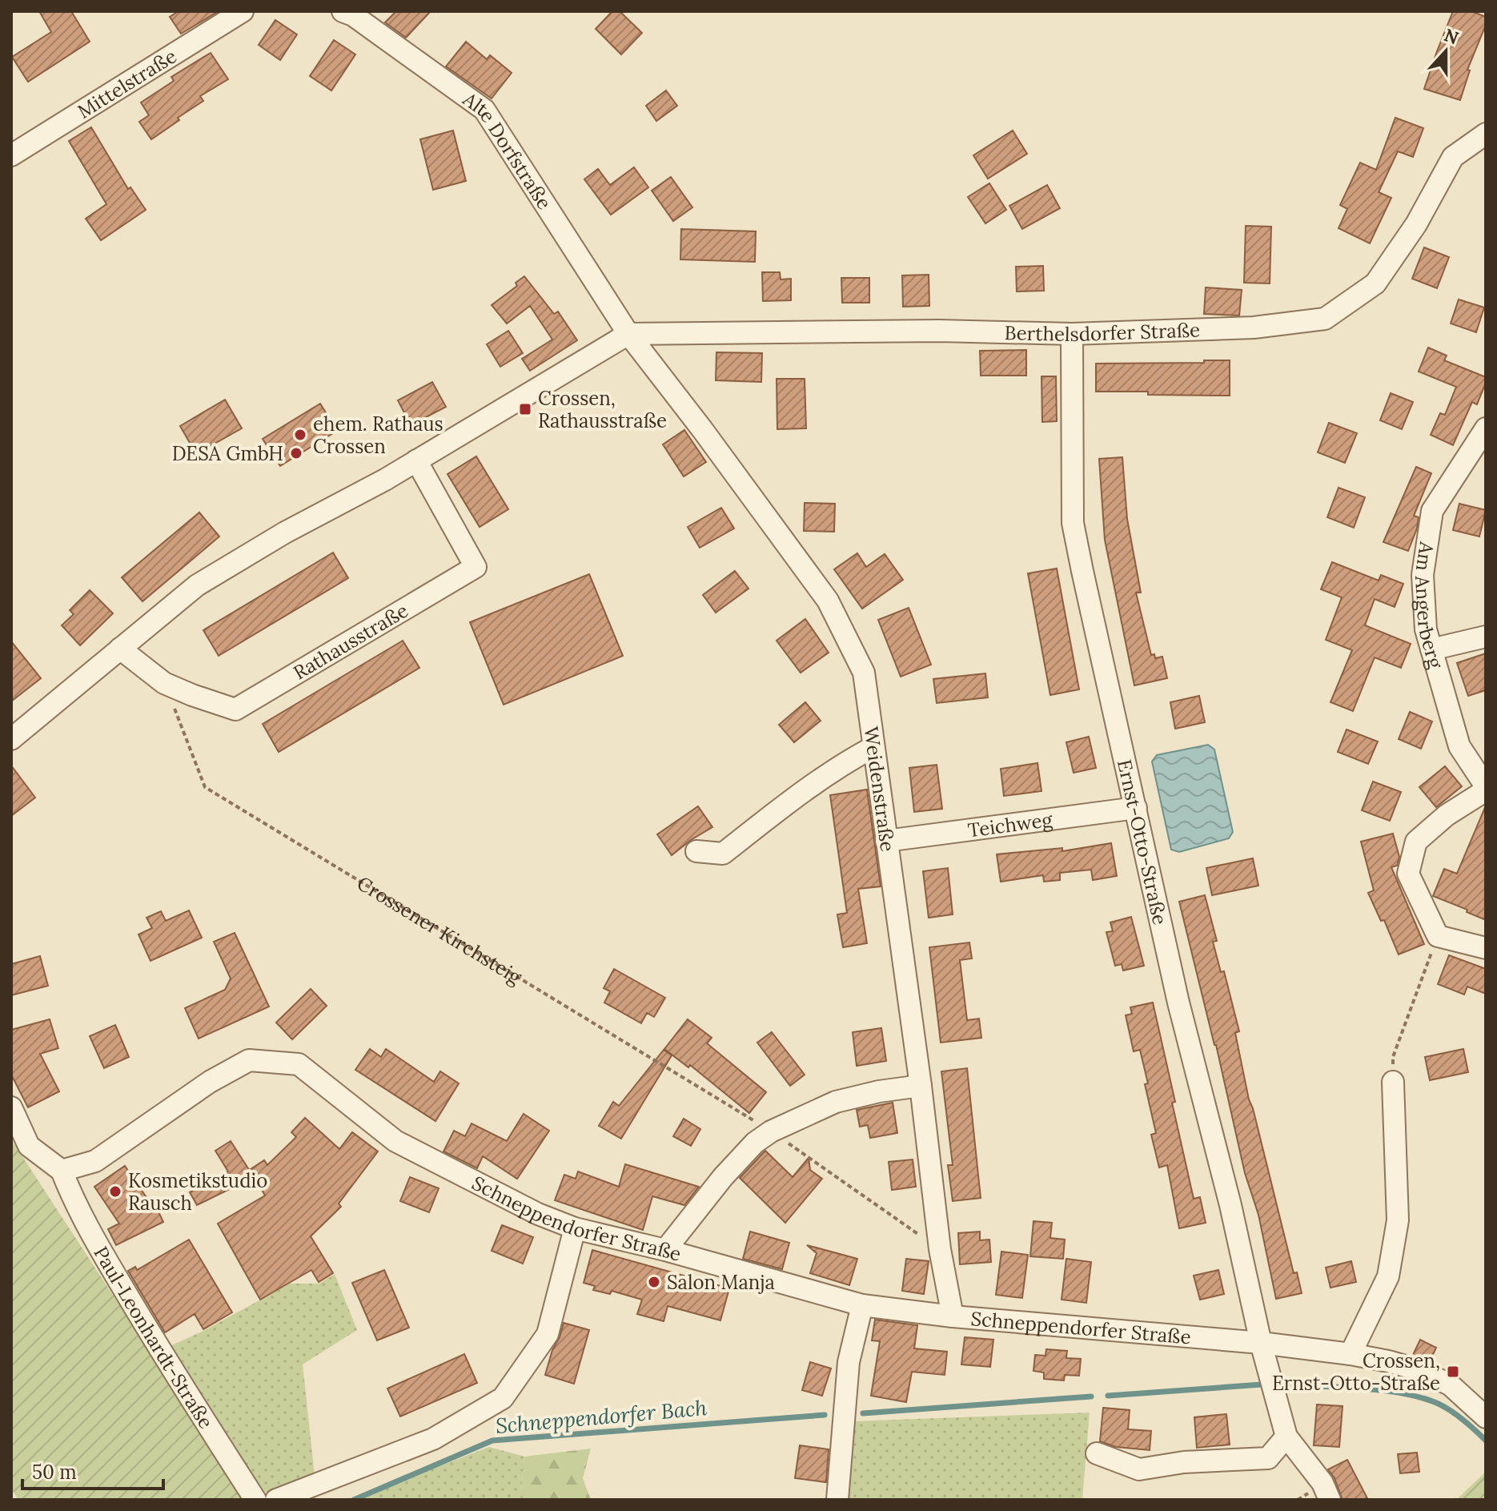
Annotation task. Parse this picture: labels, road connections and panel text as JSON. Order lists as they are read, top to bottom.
{
  "streets": {
    "street": [
      "Mittelstraße",
      "Alte Dorfstraße",
      "Berthelsdorfer Straße",
      "Am Angerberg",
      "Rathausstraße",
      "Weidenstraße",
      "Teichweg",
      "Ernst-Otto-Straße",
      "Schneppendorfer Straße",
      "Paul-Leonhardt-Straße"
    ],
    "path": ["Crossener Kirchsteig"]
  },
  "crossings": [
    ["Alte Dorfstraße", "Berthelsdorfer Straße"],
    ["Alte Dorfstraße", "Weidenstraße"],
    ["Berthelsdorfer Straße", "Weidenstraße"],
    ["Berthelsdorfer Straße", "Ernst-Otto-Straße"],
    ["Rathausstraße", "Crossener Kirchsteig"],
    ["Weidenstraße", "Teichweg"],
    ["Weidenstraße", "Crossener Kirchsteig"],
    ["Weidenstraße", "Schneppendorfer Straße"],
    ["Teichweg", "Ernst-Otto-Straße"],
    ["Ernst-Otto-Straße", "Schneppendorfer Straße"],
    ["Schneppendorfer Straße", "Paul-Leonhardt-Straße"]
  ],
  "water": ["Schneppendorfer Bach"],
  "places": {
    "transit": ["Crossen, Rathausstraße", "Crossen, Ernst-Otto-Straße"],
    "other": [
      "ehem. Rathaus Crossen",
      "DESA GmbH",
      "Kosmetikstudio Rausch",
      "Salon Manja"
    ]
  },
  "scale_bar": "50 m",
  "north": "top"
}
